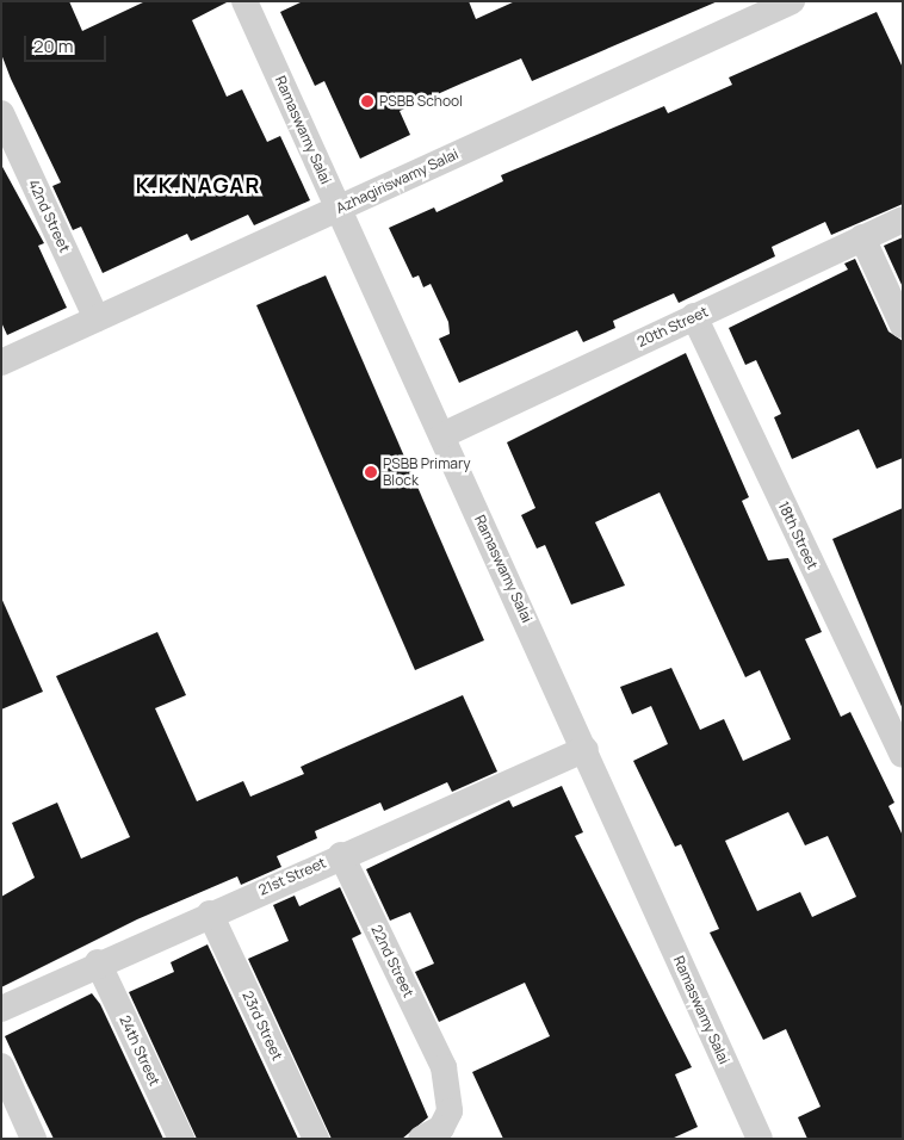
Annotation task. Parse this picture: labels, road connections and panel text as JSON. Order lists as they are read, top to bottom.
{
  "streets": {
    "street": [
      "Ramaswamy Salai",
      "Azhagiriswamy Salai",
      "42nd Street",
      "20th Street",
      "18th Street",
      "21st Street",
      "22nd Street",
      "23rd Street",
      "24th Street"
    ]
  },
  "crossings": [
    ["Ramaswamy Salai", "Azhagiriswamy Salai"],
    ["Ramaswamy Salai", "20th Street"],
    ["Ramaswamy Salai", "21st Street"],
    ["Azhagiriswamy Salai", "42nd Street"],
    ["20th Street", "18th Street"],
    ["21st Street", "22nd Street"],
    ["21st Street", "23rd Street"],
    ["21st Street", "24th Street"]
  ],
  "districts": ["K.K.NAGAR"],
  "places": ["PSBB School", "PSBB Primary Block"],
  "scale_bar": "20 m"
}
